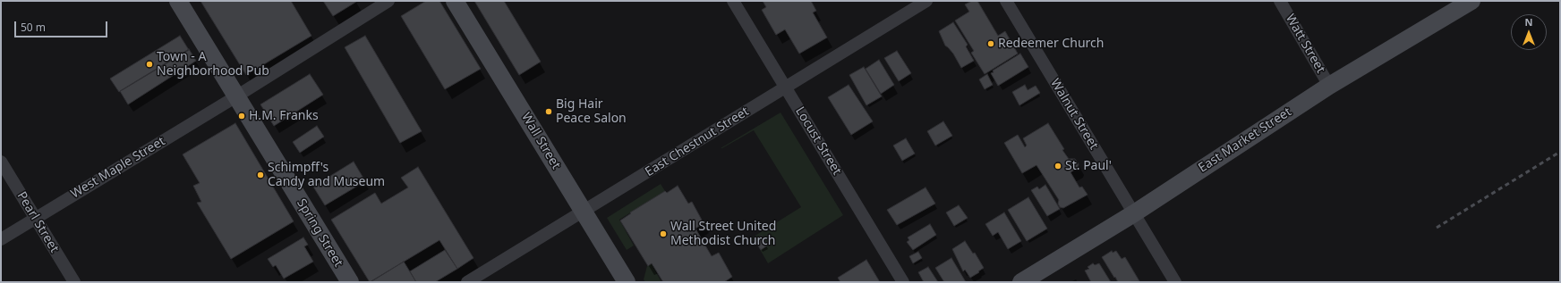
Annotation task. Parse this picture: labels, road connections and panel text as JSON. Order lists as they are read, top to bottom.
{
  "streets": {
    "main road": ["East Market Street", "Wall Street", "Spring Street"],
    "street": [
      "Watt Street",
      "Walnut Street",
      "Locust Street",
      "East Chestnut Street",
      "West Maple Street",
      "Pearl Street"
    ]
  },
  "crossings": [
    ["Watt Street", "East Market Street"],
    ["Walnut Street", "East Market Street"],
    ["Wall Street", "East Chestnut Street"],
    ["Locust Street", "East Chestnut Street"],
    ["West Maple Street", "Pearl Street"],
    ["West Maple Street", "Spring Street"]
  ],
  "places": [
    "Redeemer Church",
    "Town - A Neighborhood Pub",
    "Big Hair Peace Salon",
    "H.M. Franks",
    "St. Paul'",
    "Schimpff's Candy and Museum",
    "Wall Street United Methodist Church"
  ],
  "scale_bar": "50 m",
  "north": "top"
}
